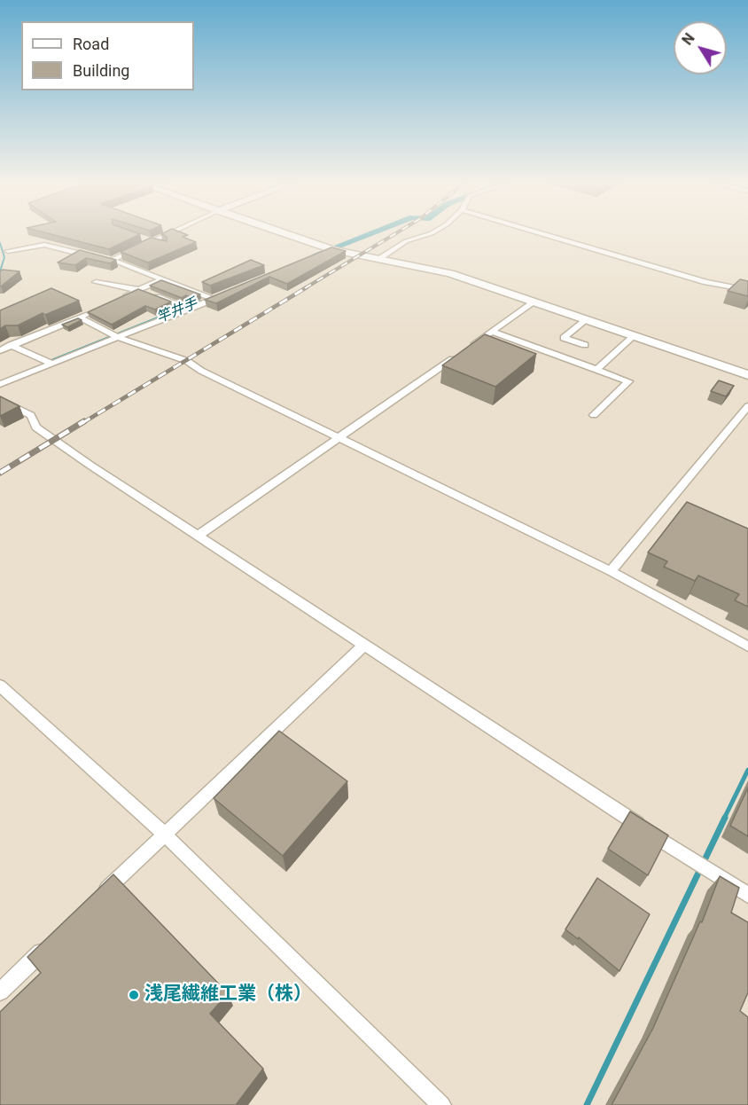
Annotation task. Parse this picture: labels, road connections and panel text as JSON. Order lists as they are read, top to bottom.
{
  "water": ["竿井手"],
  "places": ["浅尾繊維工業（株）"],
  "legend": ["Road", "Building"],
  "north": "top left"
}
